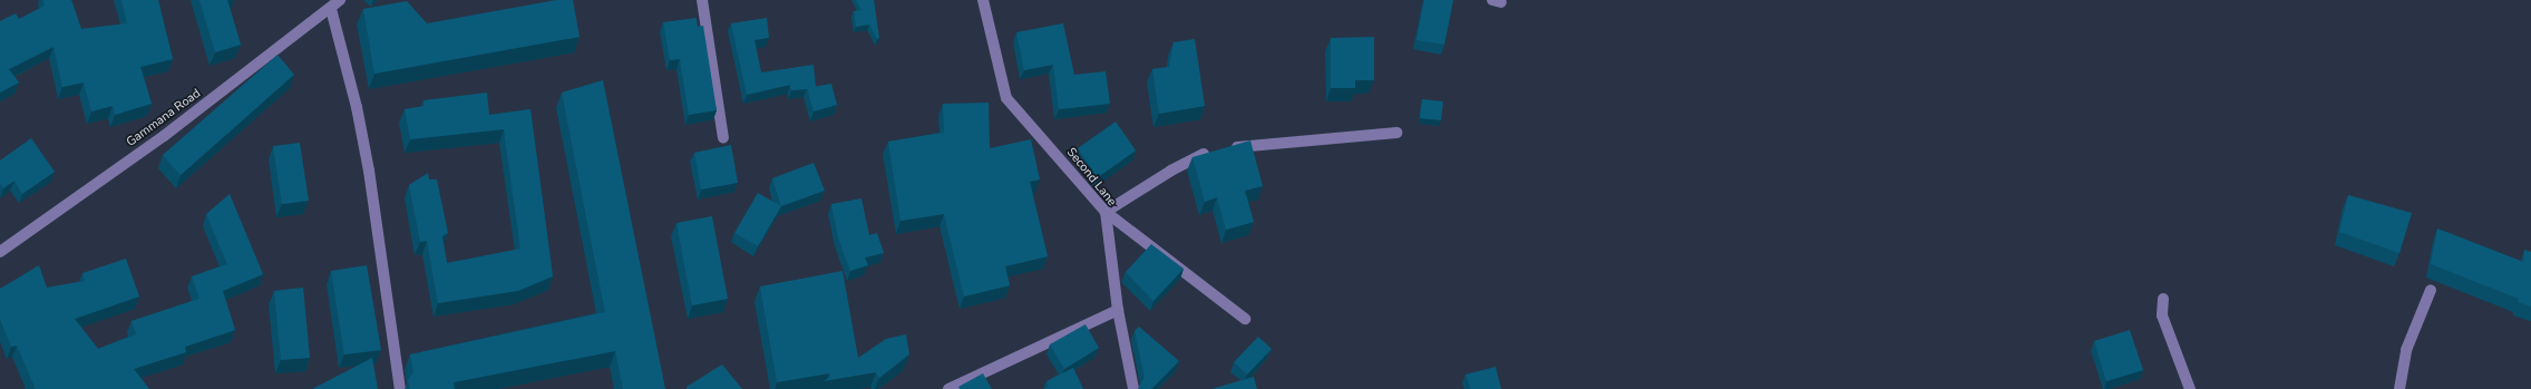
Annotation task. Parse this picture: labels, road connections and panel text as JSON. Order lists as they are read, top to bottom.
{
  "streets": {
    "street": ["Gammana Road", "Second Lane"]
  }
}
